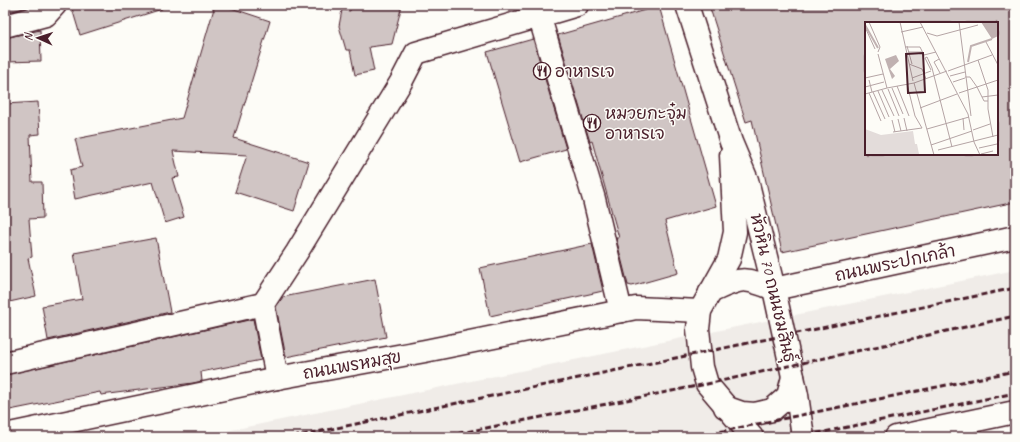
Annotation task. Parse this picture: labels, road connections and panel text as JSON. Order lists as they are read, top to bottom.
{
  "streets": {
    "street": ["ถนนพระปกเกล้า", "หัวหิน 70 ถนนชมสินธุ์", "ถนนพรหมสุข"]
  },
  "crossings": [
    ["ถนนพระปกเกล้า", "หัวหิน 70 ถนนชมสินธุ์"],
    ["ถนนพระปกเกล้า", "ถนนพรหมสุข"],
    ["หัวหิน 70 ถนนชมสินธุ์", "ถนนพรหมสุข"]
  ],
  "places": {
    "restaurant": ["อาหารเจ", "หมวยกะจุ๋ม อาหารเจ"]
  },
  "north": "left"
}
